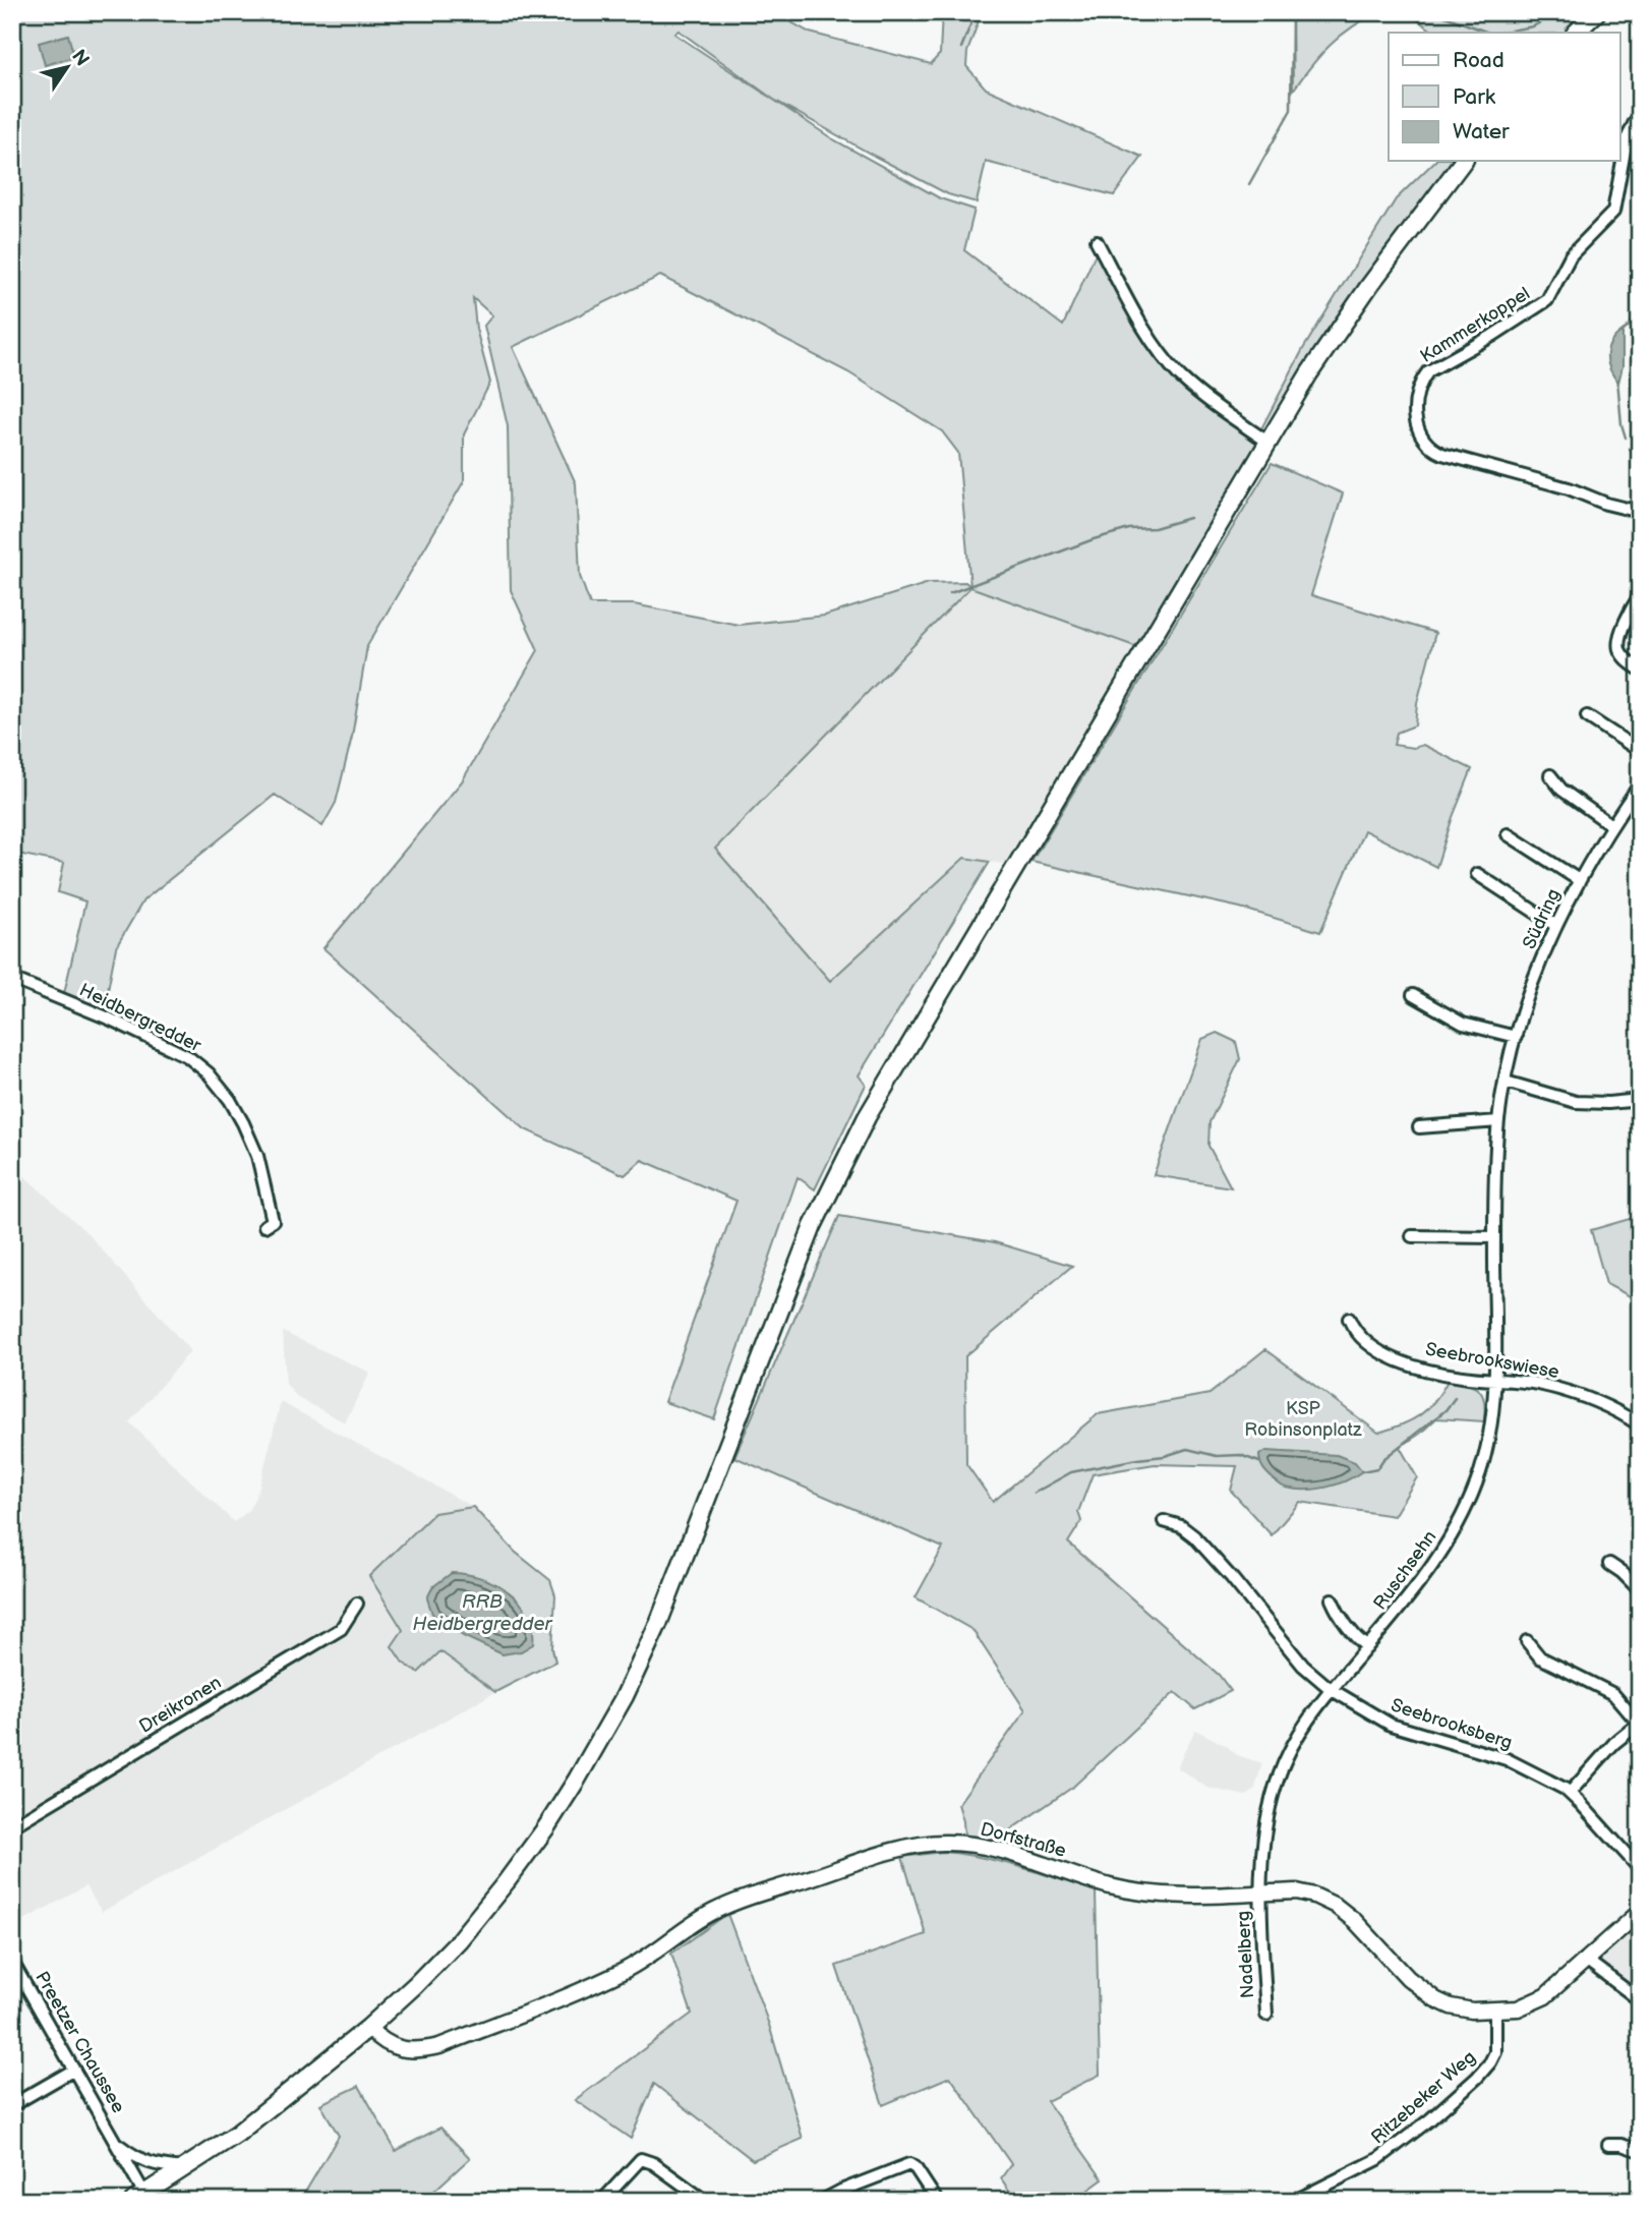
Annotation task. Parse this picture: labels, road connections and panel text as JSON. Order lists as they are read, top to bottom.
{
  "streets": {
    "street": [
      "Kammerkoppel",
      "Südring",
      "Heidbergredder",
      "Seebrookswiese",
      "Ruschsehn",
      "Dreikronen",
      "Seebrooksberg",
      "Dorfstraße",
      "Nadelberg",
      "Preetzer Chaussee",
      "Ritzebeker Weg"
    ]
  },
  "crossings": [
    ["Südring", "Ruschsehn"],
    ["Seebrookswiese", "Ruschsehn"],
    ["Ruschsehn", "Seebrooksberg"],
    ["Ruschsehn", "Dorfstraße"],
    ["Ruschsehn", "Nadelberg"],
    ["Dorfstraße", "Nadelberg"],
    ["Dorfstraße", "Ritzebeker Weg"]
  ],
  "water": ["RRB Heidbergredder"],
  "parks": ["KSP Robinsonplatz"],
  "legend": ["Road", "Park", "Water"],
  "north": "top right"
}
